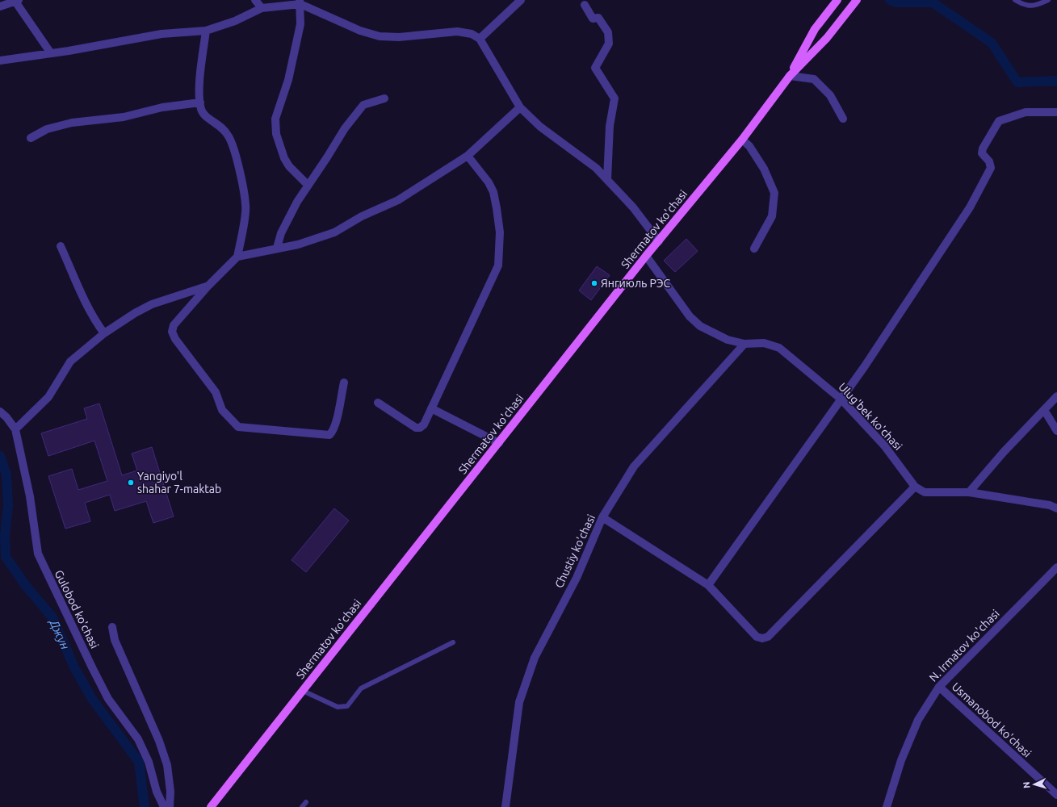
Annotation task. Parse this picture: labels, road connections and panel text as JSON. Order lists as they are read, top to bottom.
{
  "streets": {
    "main road": ["Shermatov ko'chasi"],
    "street": [
      "Ulug'bek ko'chasi",
      "Chustiy ko'chasi",
      "Gulobod ko'chasi",
      "N. Irmatov ko'chasi",
      "Usmanobod ko'chasi"
    ]
  },
  "crossings": [
    ["Shermatov ko'chasi", "Ulug'bek ko'chasi"],
    ["Ulug'bek ko'chasi", "Chustiy ko'chasi"],
    ["N. Irmatov ko'chasi", "Usmanobod ko'chasi"]
  ],
  "water": ["Джун"],
  "places": ["Янгиюль РЭС", "Yangiyo'l shahar 7-maktab"],
  "north": "left"
}
